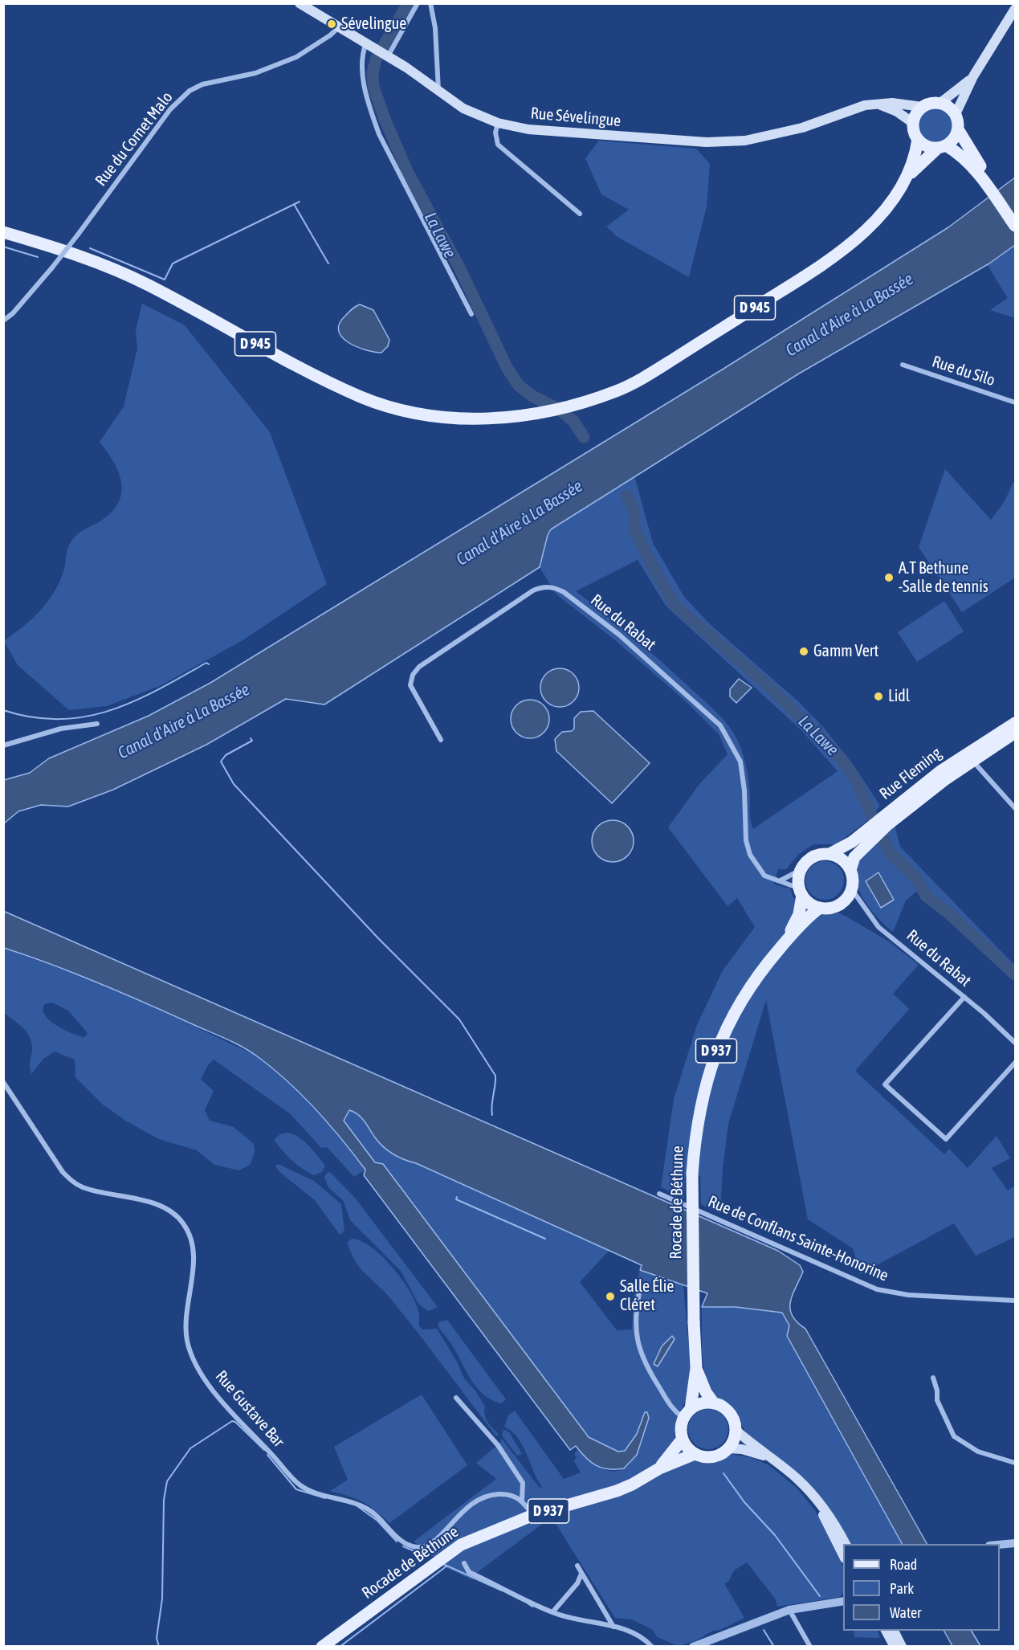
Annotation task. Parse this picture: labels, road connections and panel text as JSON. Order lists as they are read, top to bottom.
{
  "streets": {
    "main road": [
      "Rue Sévelingue",
      "D 945",
      "Rue Fleming",
      "D 937",
      "Rocade de Béthune"
    ],
    "street": [
      "Rue du Cornet Malo",
      "Rue du Silo",
      "Rue du Rabat",
      "Rue de Conflans Sainte-Honorine",
      "Rue Gustave Bar"
    ]
  },
  "crossings": [
    ["Rue Sévelingue", "Rue du Cornet Malo"],
    ["Rue Sévelingue", "D 945"],
    ["Rue du Rabat", "Rue Fleming"],
    ["Rue du Rabat", "Rocade de Béthune"],
    ["Rue Fleming", "Rocade de Béthune"]
  ],
  "water": ["La Lawe", "Canal d'Aire à La Bassée"],
  "places": [
    "Sévelingue",
    "A.T Bethune -Salle de tennis",
    "Gamm Vert",
    "Lidl",
    "Salle Élie Cléret"
  ],
  "legend": ["Road", "Park", "Water"]
}
